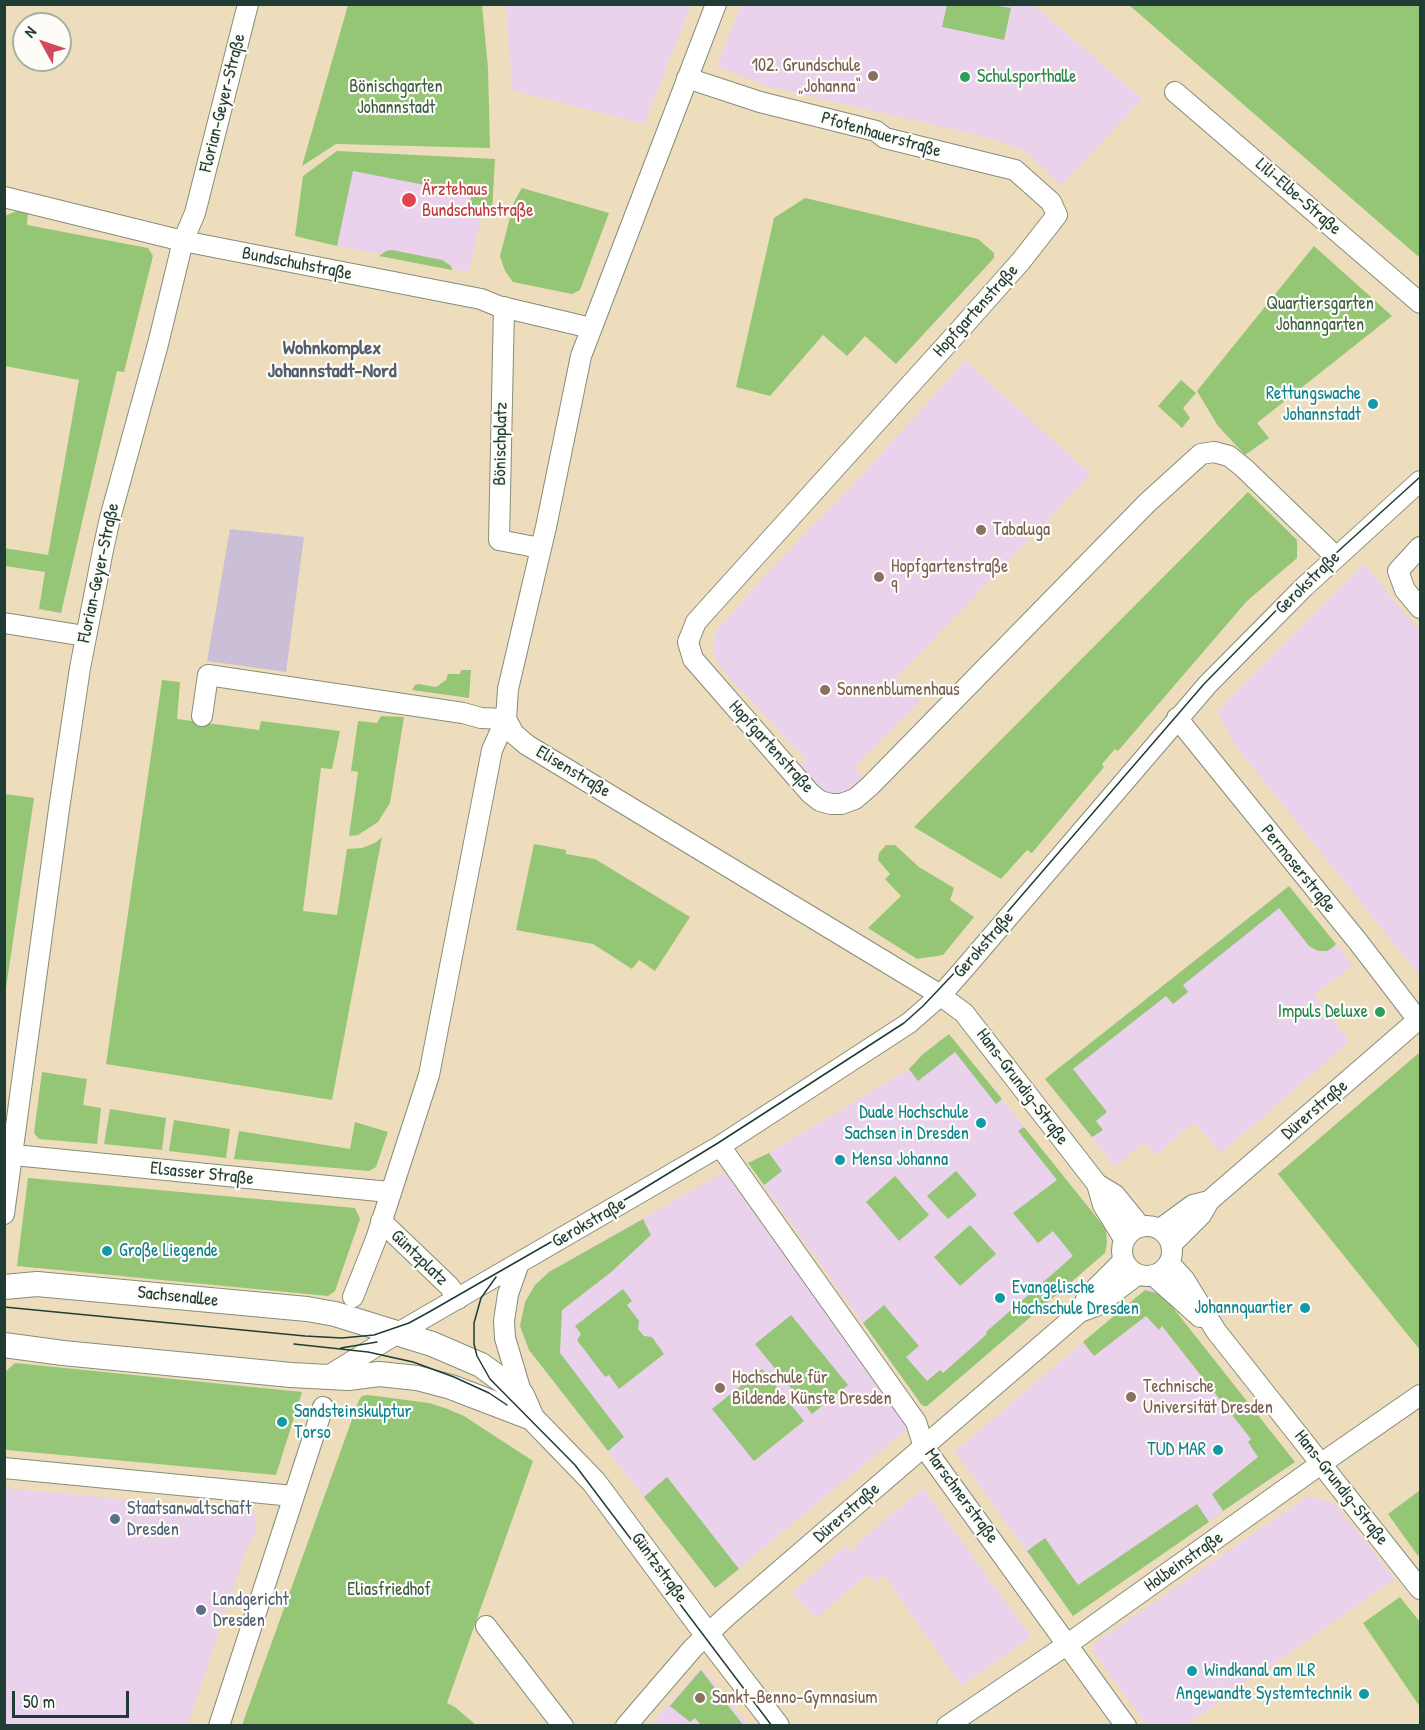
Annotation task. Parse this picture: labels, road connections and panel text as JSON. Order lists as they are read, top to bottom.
{
  "streets": {
    "main road": ["Sachsenallee", "Güntzstraße"],
    "street": [
      "Florian-Geyer-Straße",
      "Pfotenhauerstraße",
      "Lili-Elbe-Straße",
      "Bundschuhstraße",
      "Hopfgartenstraße",
      "Bönischplatz",
      "Gerokstraße",
      "Elisenstraße",
      "Permoserstraße",
      "Hans-Grundig-Straße",
      "Dürerstraße",
      "Elsasser Straße",
      "Güntzplatz",
      "Marschnerstraße",
      "Holbeinstraße"
    ]
  },
  "crossings": [
    ["Florian-Geyer-Straße", "Bundschuhstraße"],
    ["Florian-Geyer-Straße", "Elsasser Straße"],
    ["Pfotenhauerstraße", "Hopfgartenstraße"],
    ["Bundschuhstraße", "Bönischplatz"],
    ["Hopfgartenstraße", "Gerokstraße"],
    ["Gerokstraße", "Elisenstraße"],
    ["Gerokstraße", "Permoserstraße"],
    ["Gerokstraße", "Hans-Grundig-Straße"],
    ["Gerokstraße", "Güntzplatz"],
    ["Gerokstraße", "Marschnerstraße"],
    ["Gerokstraße", "Güntzstraße"],
    ["Elisenstraße", "Hans-Grundig-Straße"],
    ["Permoserstraße", "Dürerstraße"],
    ["Hans-Grundig-Straße", "Dürerstraße"],
    ["Hans-Grundig-Straße", "Holbeinstraße"],
    ["Dürerstraße", "Marschnerstraße"],
    ["Dürerstraße", "Güntzstraße"],
    ["Güntzplatz", "Güntzstraße"],
    ["Marschnerstraße", "Holbeinstraße"]
  ],
  "districts": ["Wohnkomplex Johannstadt-Nord"],
  "parks": ["Bönischgarten Johannstadt", "Quartiersgarten Johanngarten", "Eliasfriedhof"],
  "places": [
    "102. Grundschule „Johanna“",
    "Schulsporthalle",
    "Ärztehaus Bundschuhstraße",
    "Rettungswache Johannstadt",
    "Tabaluga",
    "Hopfgartenstraße 9",
    "Sonnenblumenhaus",
    "Impuls Deluxe",
    "Duale Hochschule Sachsen in Dresden",
    "Mensa Johanna",
    "Große Liegende",
    "Evangelische Hochschule Dresden",
    "Johannquartier",
    "Hochschule für Bildende Künste Dresden",
    "Technische Universität Dresden",
    "Sandsteinskulptur Torso",
    "TUD MAR",
    "Staatsanwaltschaft Dresden",
    "Landgericht Dresden",
    "Windkanal am ILR",
    "Angewandte Systemtechnik",
    "Sankt-Benno-Gymnasium"
  ],
  "scale_bar": "50 m",
  "north": "top left"
}
